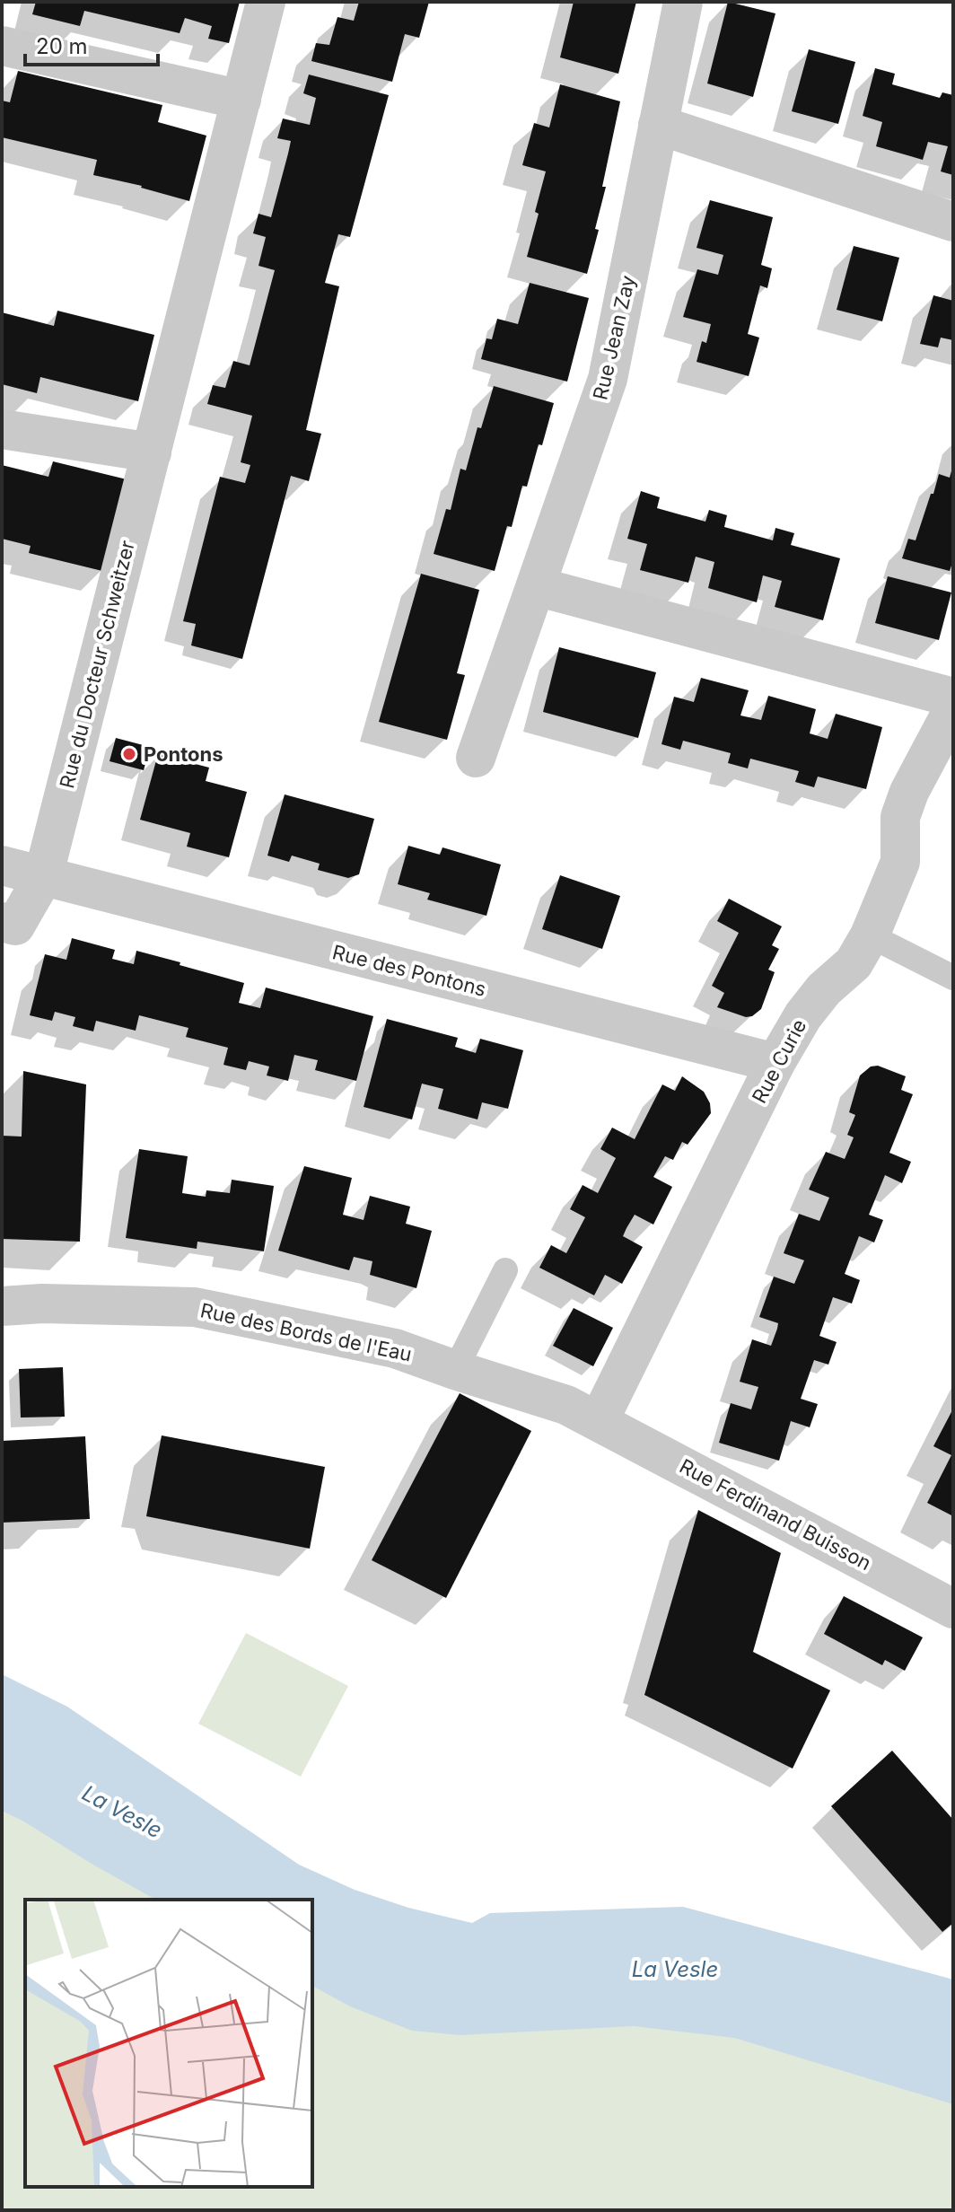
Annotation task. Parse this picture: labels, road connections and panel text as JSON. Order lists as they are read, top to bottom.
{
  "streets": {
    "street": [
      "Rue Jean Zay",
      "Rue du Docteur Schweitzer",
      "Rue des Pontons",
      "Rue Curie",
      "Rue des Bords de l'Eau",
      "Rue Ferdinand Buisson"
    ]
  },
  "crossings": [
    ["Rue du Docteur Schweitzer", "Rue des Pontons"],
    ["Rue des Pontons", "Rue Curie"],
    ["Rue Curie", "Rue des Bords de l'Eau"],
    ["Rue Curie", "Rue Ferdinand Buisson"],
    ["Rue des Bords de l'Eau", "Rue Ferdinand Buisson"]
  ],
  "water": ["La Vesle"],
  "places": ["Pontons"],
  "scale_bar": "20 m"
}
